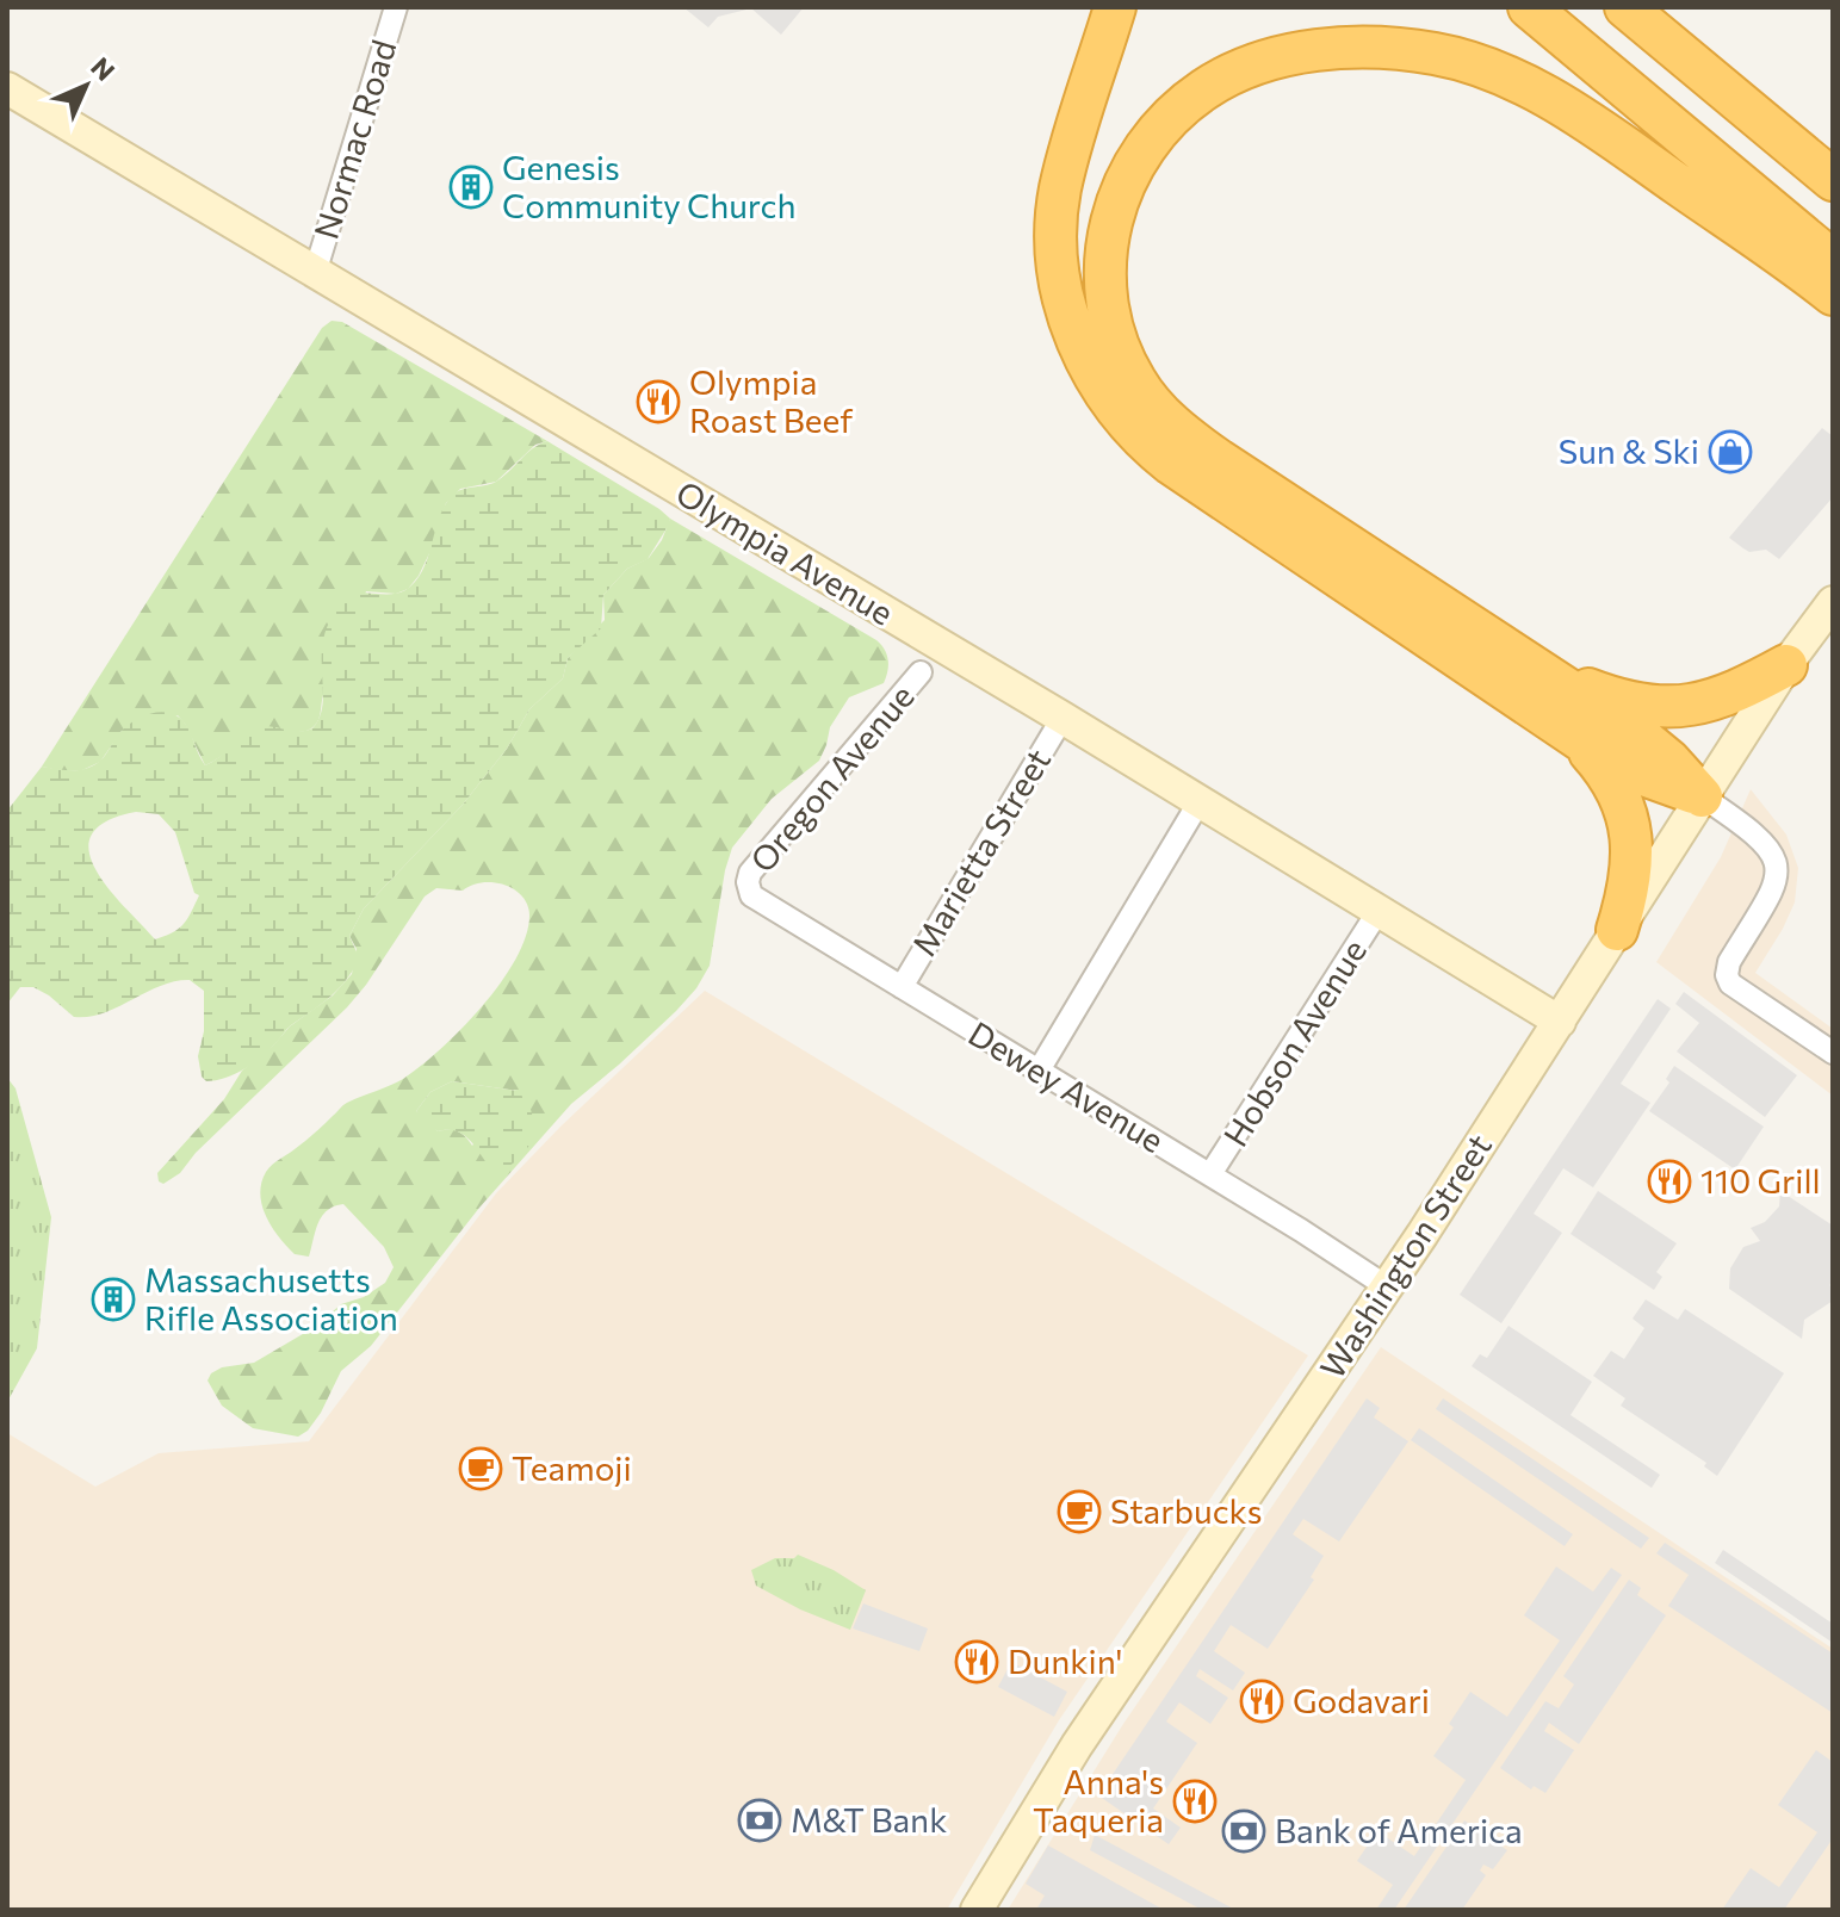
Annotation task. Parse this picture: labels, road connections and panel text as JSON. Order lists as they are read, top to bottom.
{
  "streets": {
    "main road": ["Olympia Avenue", "Washington Street"],
    "street": [
      "Normac Road",
      "Oregon Avenue",
      "Marietta Street",
      "Hobson Avenue",
      "Dewey Avenue"
    ]
  },
  "crossings": [
    ["Normac Road", "Olympia Avenue"],
    ["Olympia Avenue", "Marietta Street"],
    ["Olympia Avenue", "Hobson Avenue"],
    ["Olympia Avenue", "Washington Street"],
    ["Oregon Avenue", "Dewey Avenue"],
    ["Marietta Street", "Dewey Avenue"],
    ["Hobson Avenue", "Dewey Avenue"],
    ["Dewey Avenue", "Washington Street"]
  ],
  "places": {
    "building": ["Genesis Community Church", "Massachusetts Rifle Association"],
    "restaurant": [
      "Olympia Roast Beef",
      "110 Grill",
      "Dunkin'",
      "Godavari",
      "Anna's Taqueria"
    ],
    "shop": ["Sun & Ski"],
    "cafe": ["Teamoji", "Starbucks"],
    "bank": ["M&T Bank", "Bank of America"]
  },
  "north": "top right"
}
